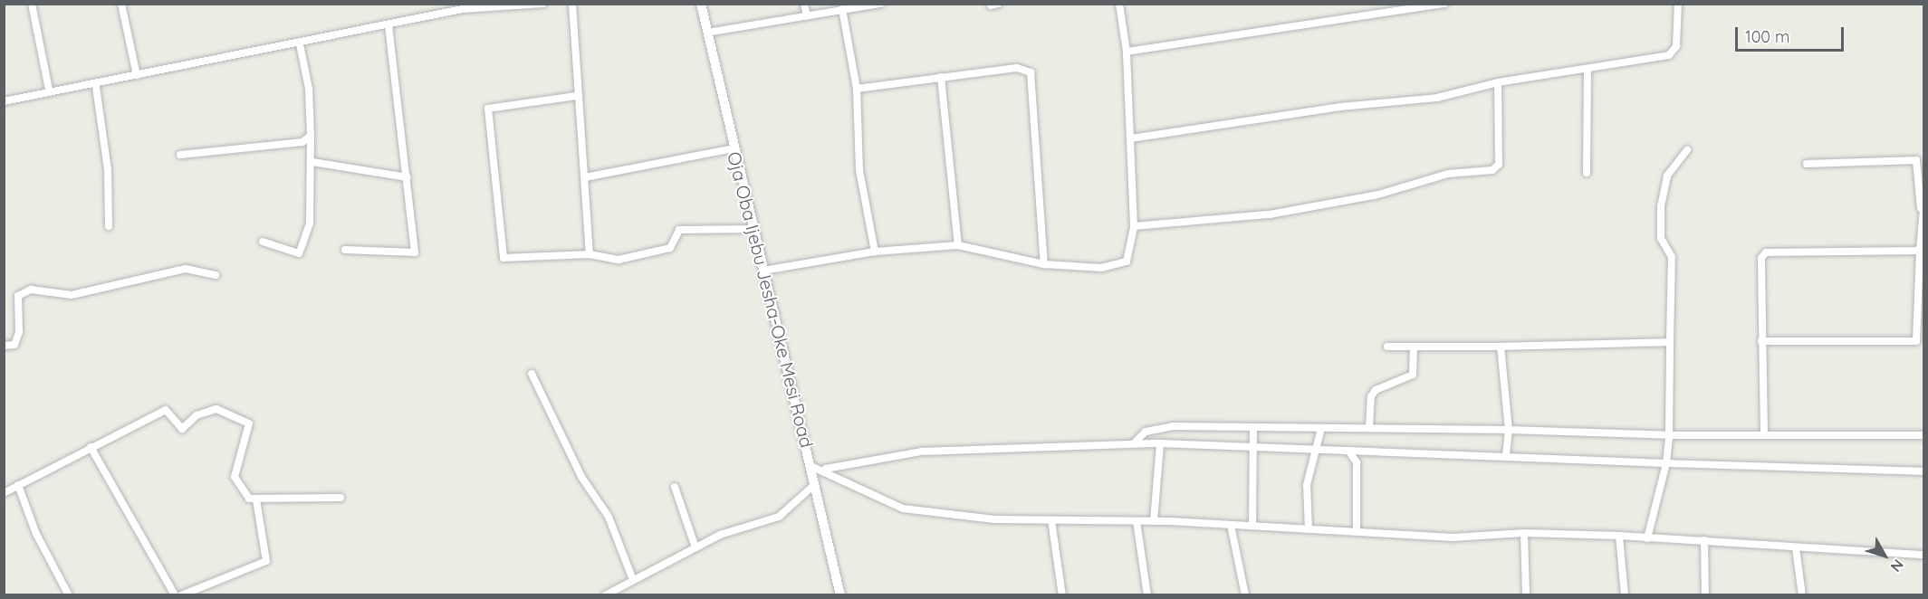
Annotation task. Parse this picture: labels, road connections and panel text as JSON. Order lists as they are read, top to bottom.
{
  "streets": {
    "main road": ["Oja Oba Ijebu Jesha-Oke Mesi Road"]
  },
  "scale_bar": "100 m",
  "north": "bottom right"
}
